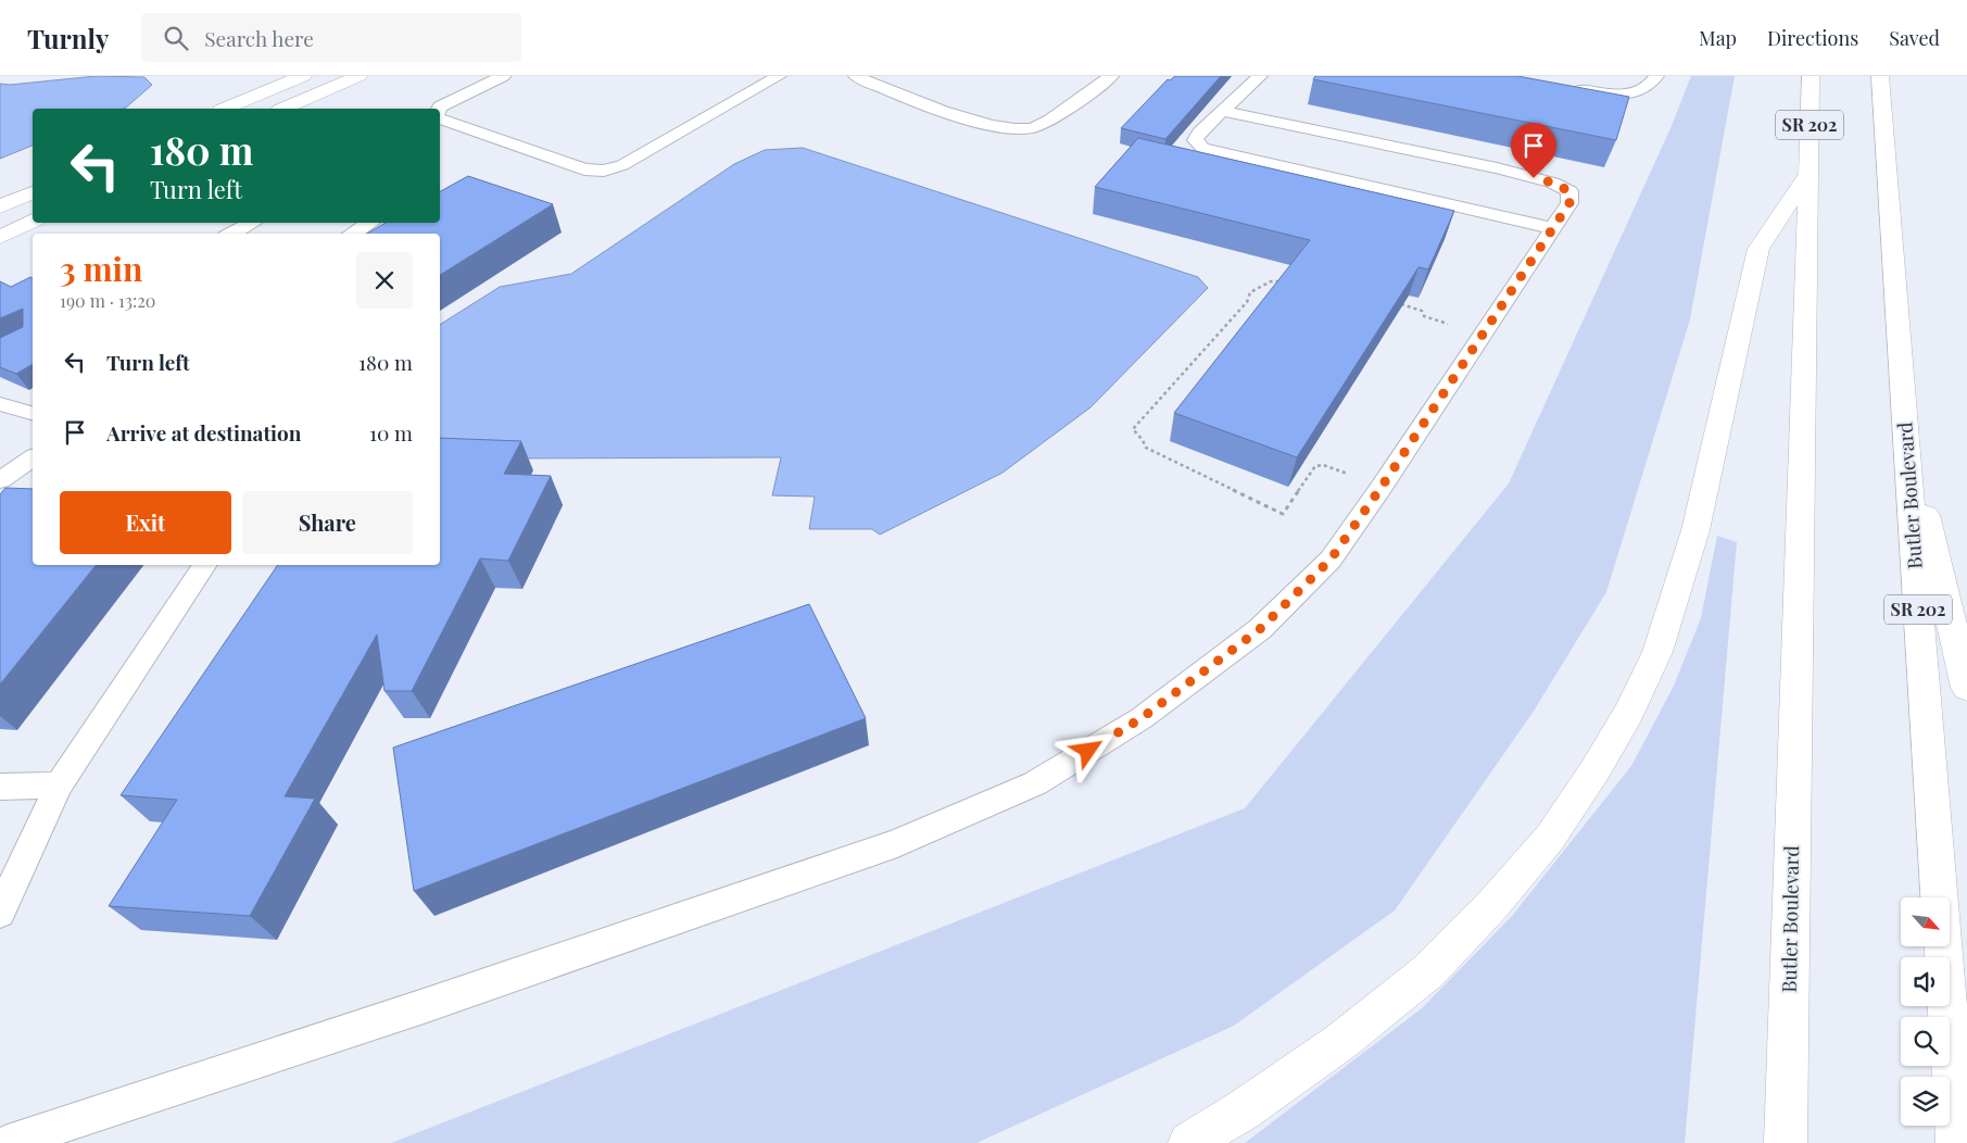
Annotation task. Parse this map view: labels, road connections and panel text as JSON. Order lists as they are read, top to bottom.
{
  "streets": {
    "main road": ["SR 202", "Butler Boulevard"]
  },
  "north": "bottom right",
  "page": {
    "header": "Turnly",
    "search": "Search here",
    "nav": ["Map", "Directions", "Saved"],
    "turn": ["180 m", "Turn left"],
    "heading": ["3 min", "190 m · 13:20"],
    "list": [
      {
        "name": "Turn left",
        "value": "180 m"
      },
      {
        "name": "Arrive at destination",
        "value": "10 m"
      }
    ],
    "buttons": ["Exit", "Share"]
  }
}
